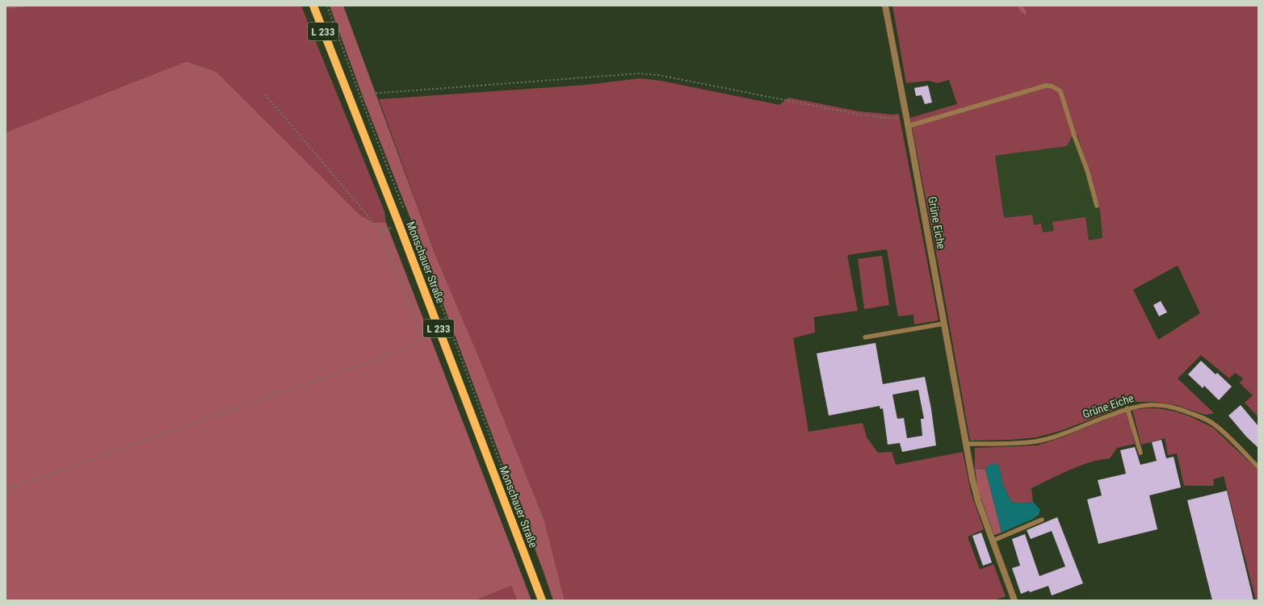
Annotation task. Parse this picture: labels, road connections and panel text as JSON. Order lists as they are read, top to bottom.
{
  "streets": {
    "main road": ["L 233", "Monschauer Straße"],
    "street": ["Grüne Eiche"]
  }
}
